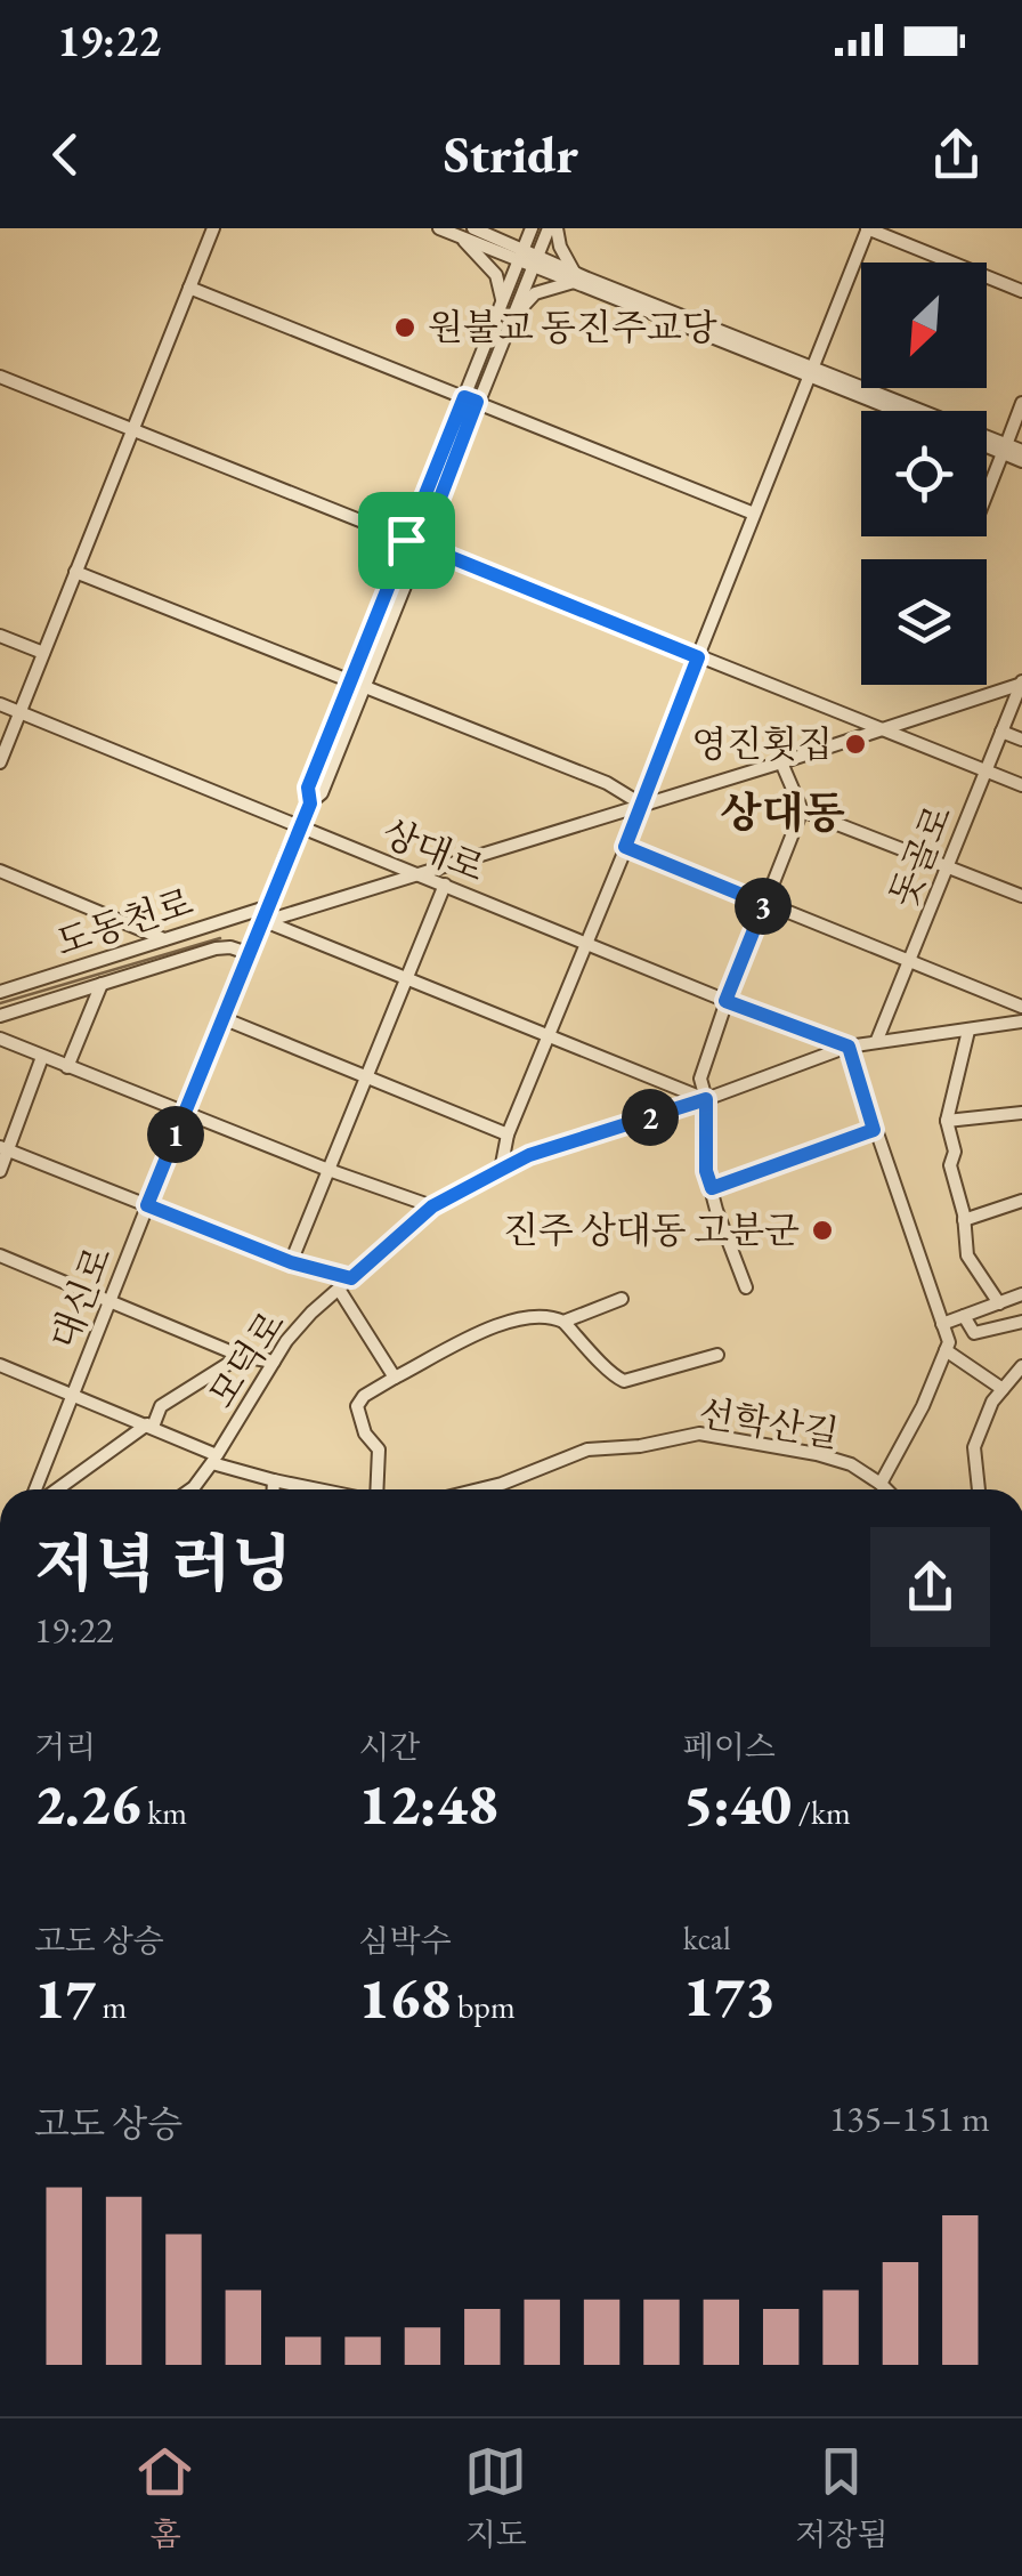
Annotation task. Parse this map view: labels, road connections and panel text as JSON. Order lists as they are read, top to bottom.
{
  "streets": {
    "street": [
      "상대로",
      "돗골로",
      "도동천로",
      "대신로",
      "모덕로",
      "선학산길"
    ]
  },
  "crossings": [
    ["상대로", "도동천로"],
    ["상대로", "대신로"],
    ["상대로", "모덕로"],
    ["상대로", "선학산길"],
    ["돗골로", "도동천로"],
    ["돗골로", "모덕로"],
    ["도동천로", "대신로"],
    ["대신로", "모덕로"],
    ["모덕로", "선학산길"]
  ],
  "districts": ["상대동"],
  "places": ["원불교 동진주교당", "영진횟집", "진주 상대동 고분군"],
  "north": "bottom left",
  "page": {
    "status": "19:22",
    "header": "Stridr",
    "pins": ["3", "2", "1"],
    "heading": ["저녁 러닝", "19:22"],
    "stats": [
      ["거리", "2.26 km"],
      ["시간", "12:48"],
      ["페이스", "5:40 /km"],
      ["고도 상승", "17 m"],
      ["심박수", "168 bpm"],
      ["kcal", "173"]
    ],
    "chart": ["고도 상승", "135–151 m"],
    "tabs": ["홈", "지도", "저장됨"]
  }
}
